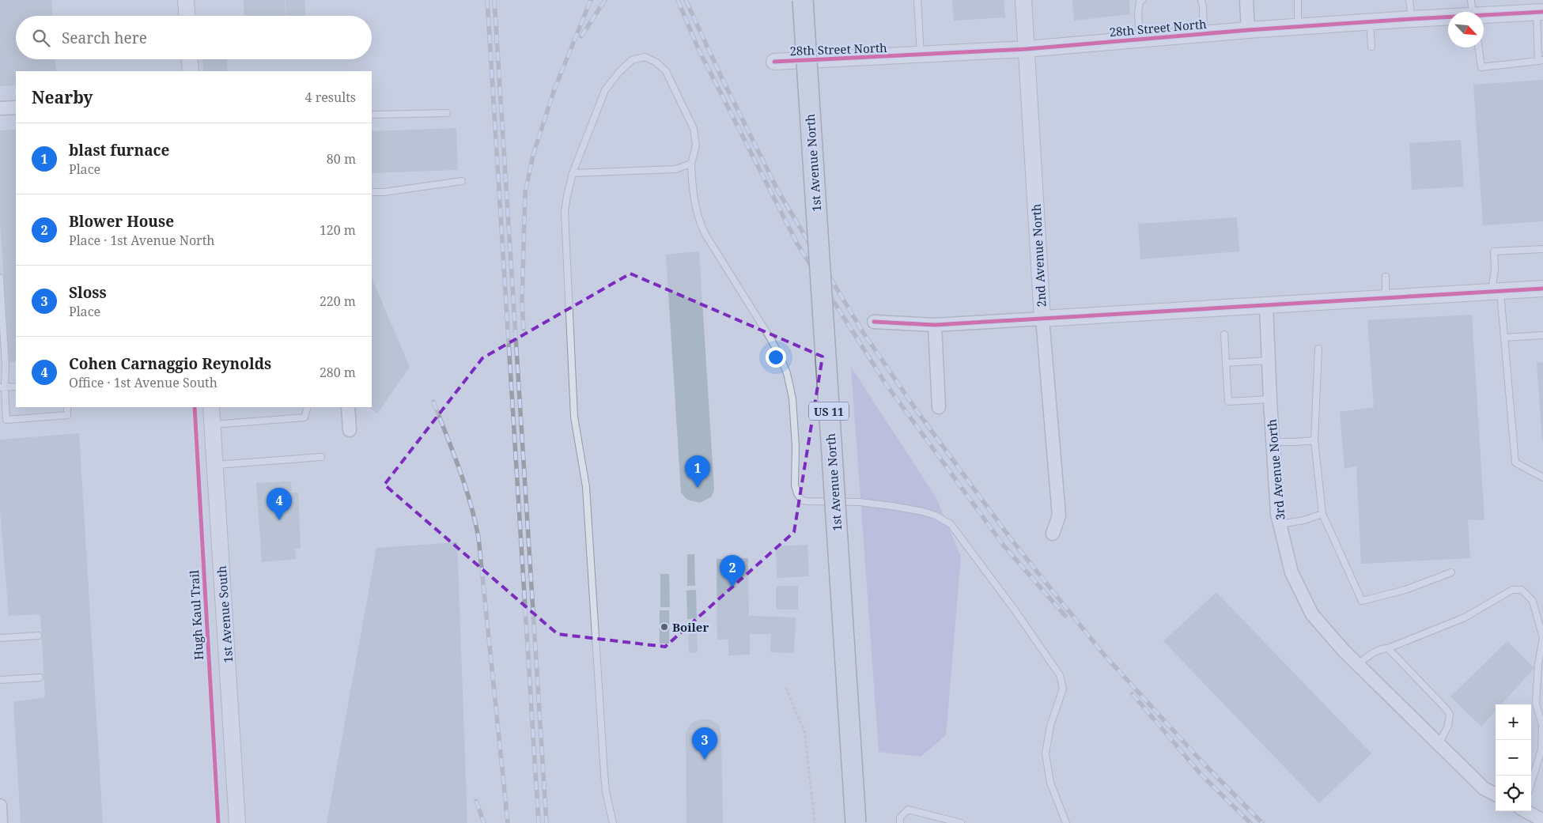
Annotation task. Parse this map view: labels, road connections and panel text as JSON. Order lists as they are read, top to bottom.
{
  "streets": {
    "main road": ["1st Avenue North", "US 11"],
    "street": [
      "28th Street North",
      "2nd Avenue North",
      "3rd Avenue North",
      "1st Avenue South"
    ],
    "cycle path": ["Hugh Kaul Trail"]
  },
  "crossings": [
    ["28th Street North", "2nd Avenue North"]
  ],
  "places": ["Boiler"],
  "north": "bottom right",
  "page": {
    "search": "Search here",
    "heading": ["Nearby", "4 results"],
    "list": [
      {
        "mark": "1",
        "name": "blast furnace",
        "note": "Place",
        "value": "80 m"
      },
      {
        "mark": "2",
        "name": "Blower House",
        "note": "Place · 1st Avenue North",
        "value": "120 m"
      },
      {
        "mark": "3",
        "name": "Sloss",
        "note": "Place",
        "value": "220 m"
      },
      {
        "mark": "4",
        "name": "Cohen Carnaggio Reynolds",
        "note": "Office · 1st Avenue South",
        "value": "280 m"
      }
    ],
    "pins": [
      "1",
      "4",
      "2",
      "3"
    ],
    "map_buttons": ["+", "−"]
  }
}
